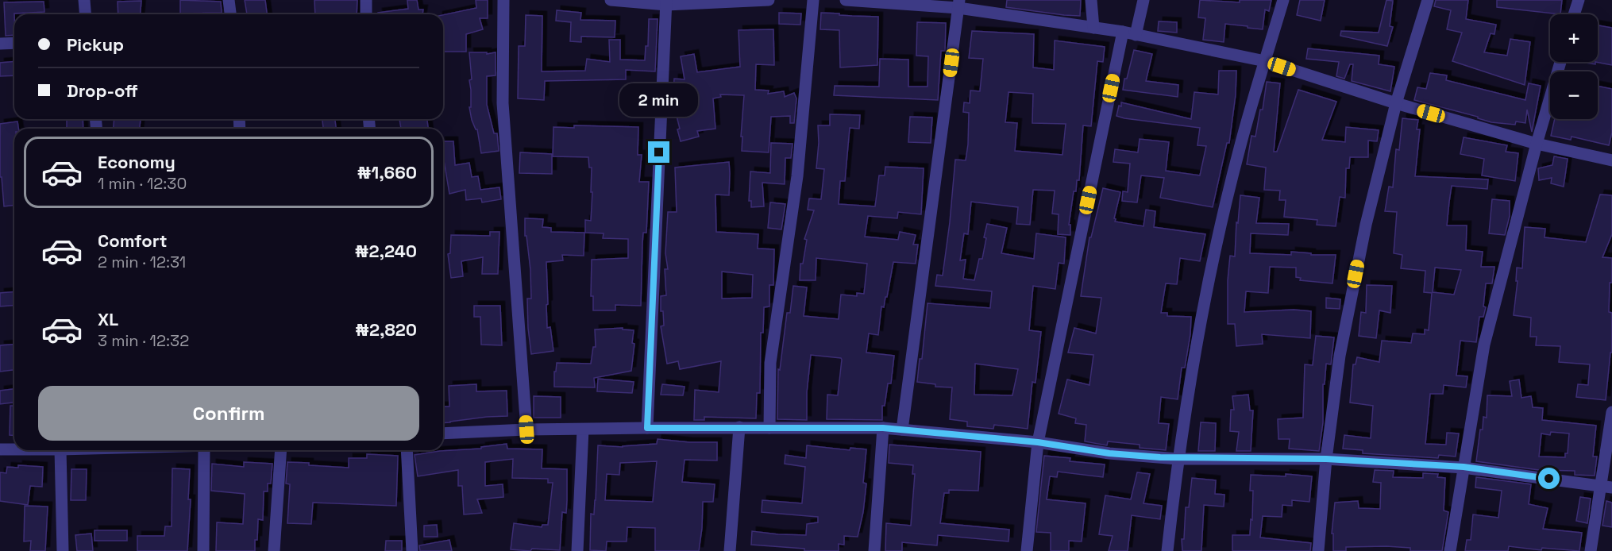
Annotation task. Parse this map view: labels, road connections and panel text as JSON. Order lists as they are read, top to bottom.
{
  "page": {
    "map_buttons": ["+", "−"],
    "banner": ["Pickup", "Drop-off"],
    "bubble": "2 min",
    "list": [
      {
        "name": "Economy",
        "note": "1 min · 12:30",
        "value": "₦1,660"
      },
      {
        "name": "Comfort",
        "note": "2 min · 12:31",
        "value": "₦2,240"
      },
      {
        "name": "XL",
        "note": "3 min · 12:32",
        "value": "₦2,820"
      }
    ],
    "buttons": "Confirm"
  }
}
